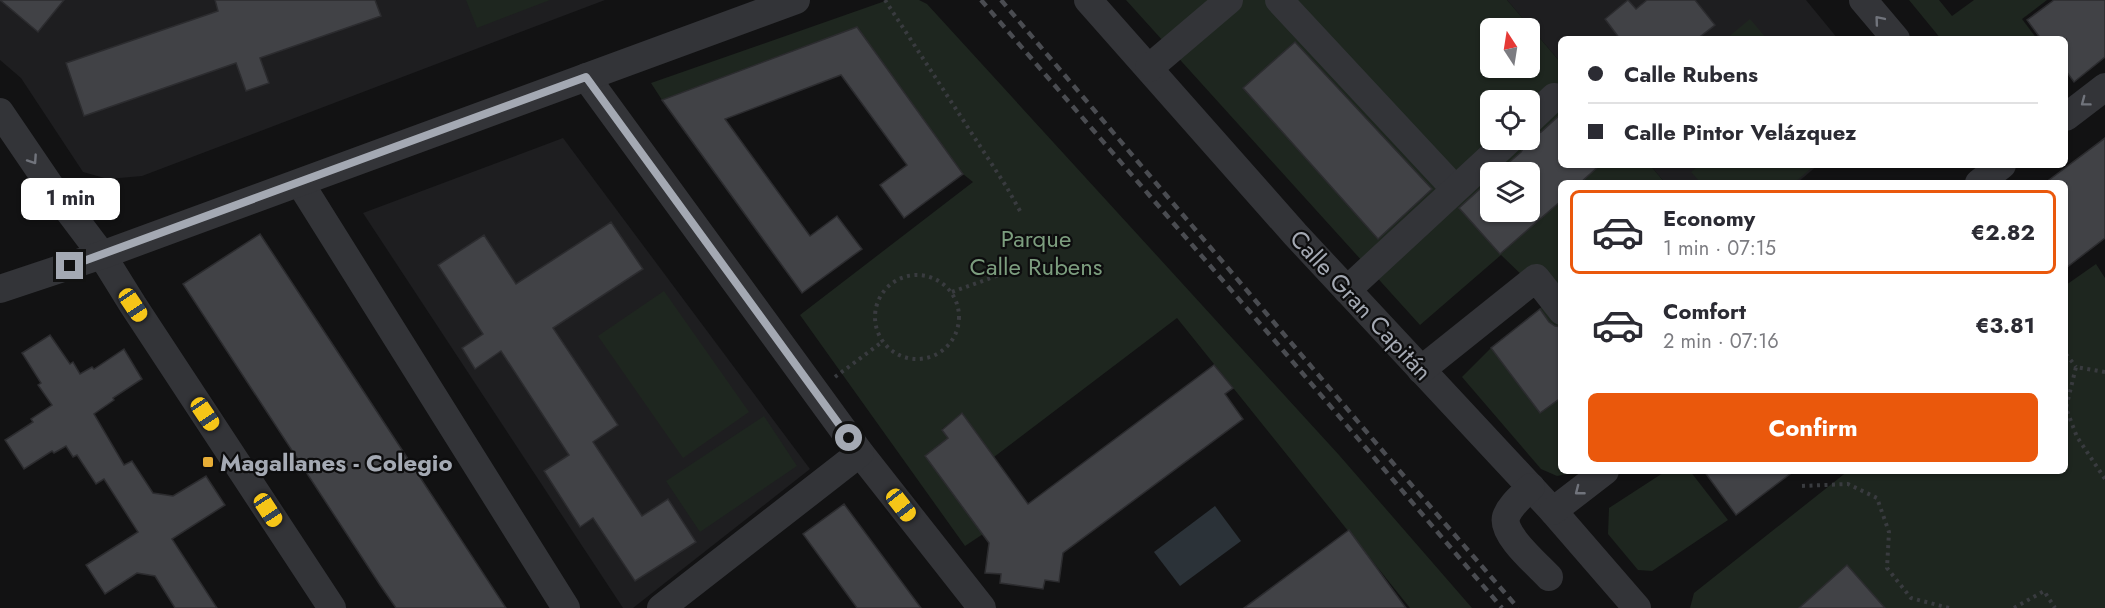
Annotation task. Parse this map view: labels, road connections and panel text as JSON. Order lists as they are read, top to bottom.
{
  "streets": {
    "street": ["Calle Gran Capitán"]
  },
  "parks": ["Parque Calle Rubens"],
  "places": {
    "transit": ["Magallanes - Colegio"]
  },
  "north": "top",
  "page": {
    "banner": ["Calle Rubens", "Calle Pintor Velázquez"],
    "bubble": "1 min",
    "list": [
      {
        "name": "Economy",
        "note": "1 min · 07:15",
        "value": "€2.82"
      },
      {
        "name": "Comfort",
        "note": "2 min · 07:16",
        "value": "€3.81"
      }
    ],
    "buttons": "Confirm"
  }
}
